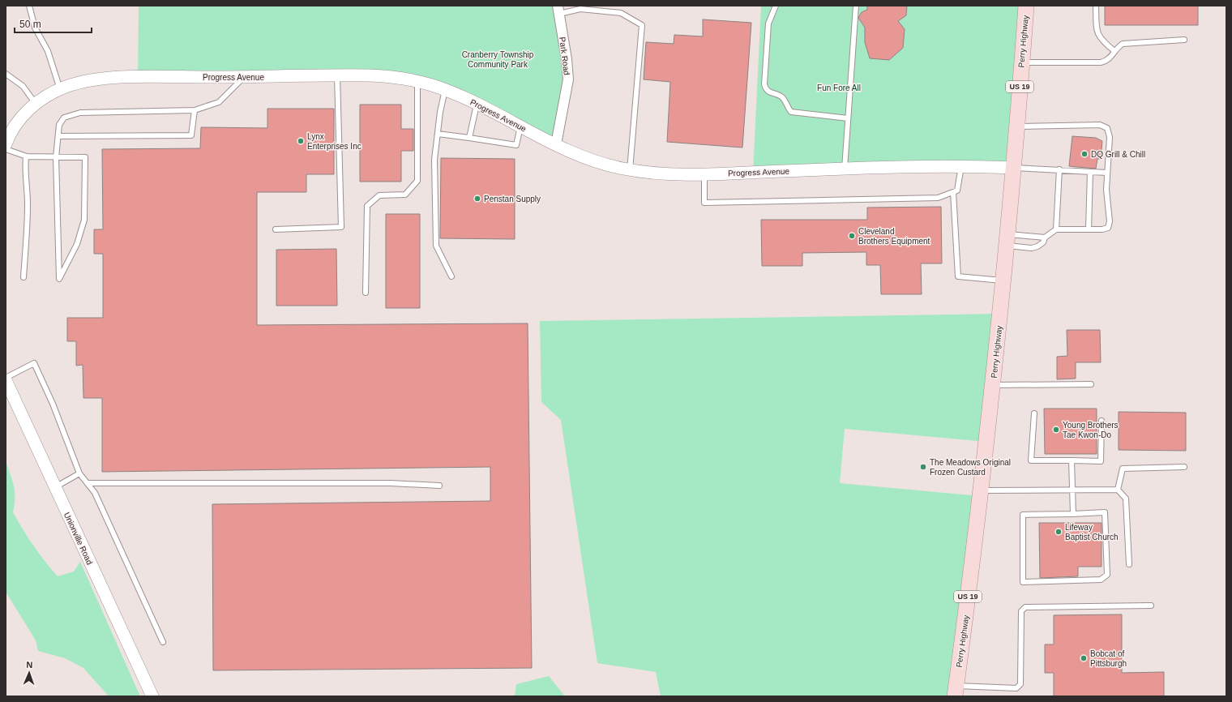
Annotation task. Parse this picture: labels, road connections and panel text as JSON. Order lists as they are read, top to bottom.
{
  "streets": {
    "main road": ["Perry Highway", "US 19"],
    "street": ["Park Road", "Progress Avenue", "Unionville Road"]
  },
  "crossings": [
    ["Perry Highway", "Progress Avenue"],
    ["Park Road", "Progress Avenue"]
  ],
  "parks": ["Cranberry Township Community Park", "Fun Fore All"],
  "places": [
    "Lynx Enterprises Inc",
    "DQ Grill & Chill",
    "Penstan Supply",
    "Cleveland Brothers Equipment",
    "Young Brothers Tae Kwon-Do",
    "The Meadows Original Frozen Custard",
    "Lifeway Baptist Church",
    "Bobcat of Pittsburgh"
  ],
  "scale_bar": "50 m",
  "north": "top"
}
